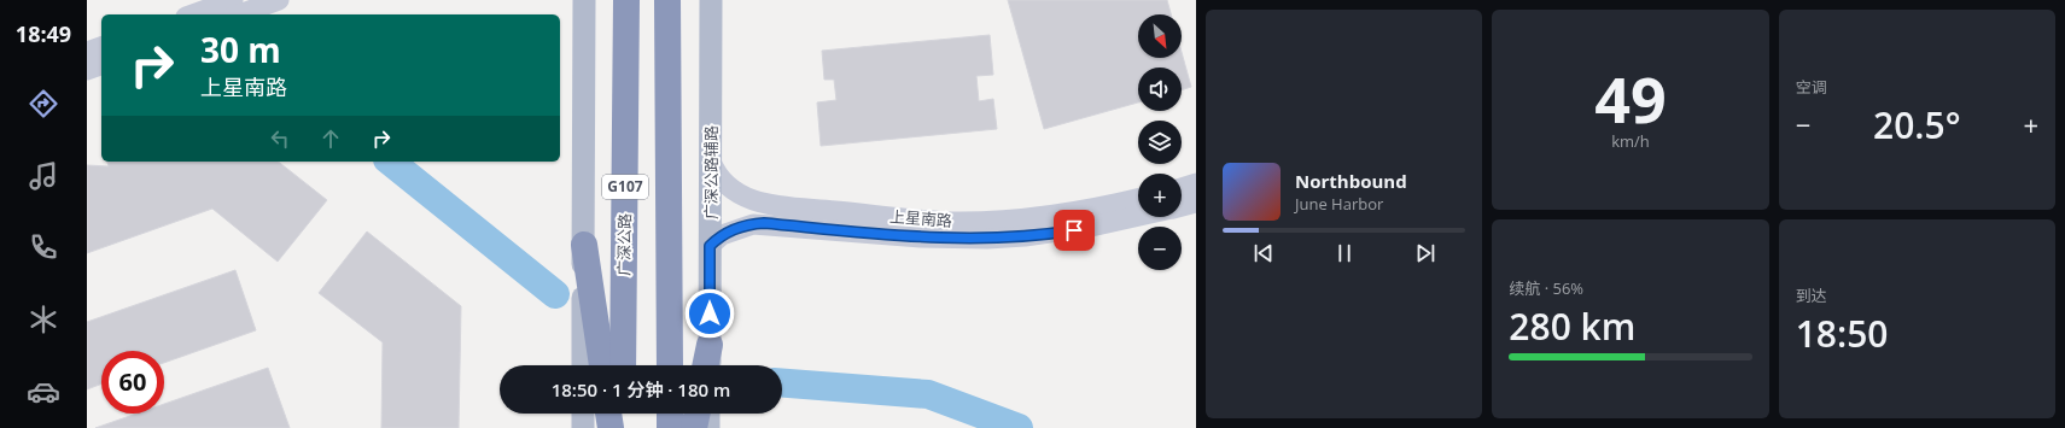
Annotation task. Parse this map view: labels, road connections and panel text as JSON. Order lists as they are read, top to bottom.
{
  "streets": {
    "highway": ["G107", "广深公路"],
    "main road": ["广深公路辅路"],
    "street": ["上星南路"]
  },
  "crossings": [
    ["广深公路辅路", "上星南路"]
  ],
  "north": "bottom right",
  "page": {
    "tabs": "18:49",
    "tile": [
      ["49", "km/h"],
      "空调",
      ["续航 · 56%", "280 km"],
      ["到达", "18:50"]
    ],
    "map_buttons": ["+", "−"],
    "turn": ["30 m", "上星南路"],
    "heat": ["−", "20.5°", "+"],
    "song": ["Northbound", "June Harbor"],
    "limit": "60",
    "trip": "18:50 · 1 分钟 · 180 m"
  }
}
